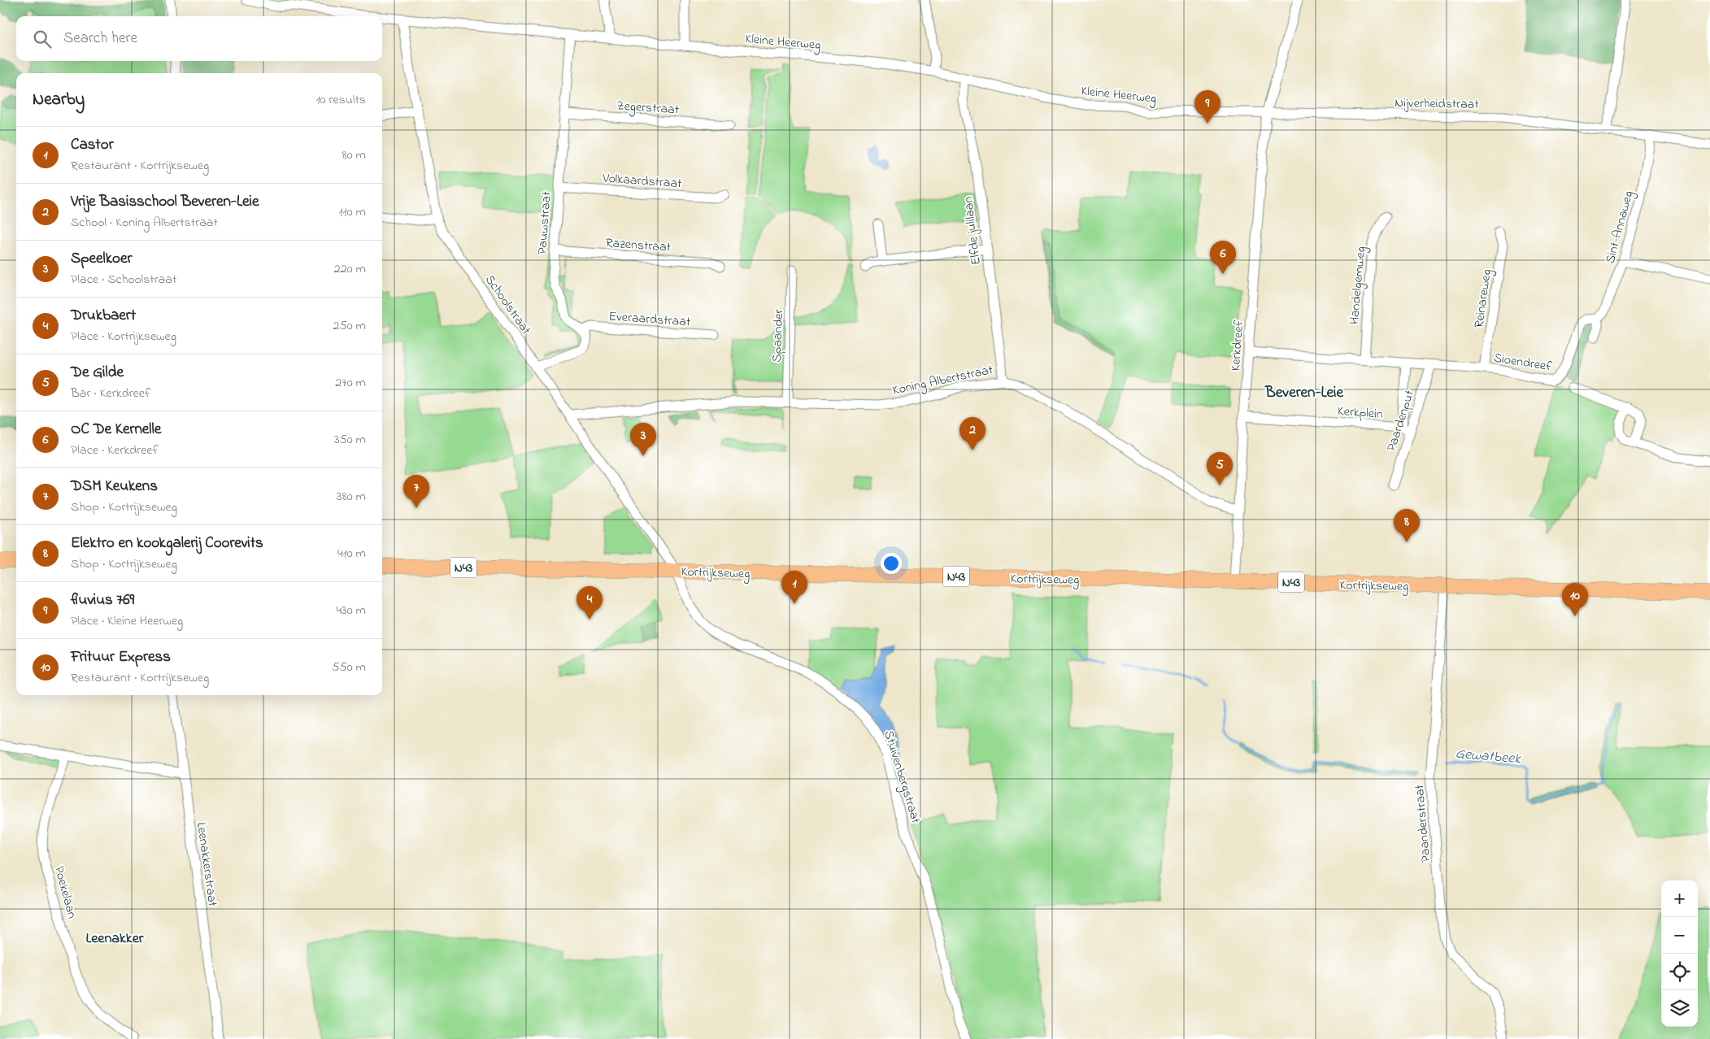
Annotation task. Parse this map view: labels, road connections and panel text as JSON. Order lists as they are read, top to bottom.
{
  "streets": {
    "main road": ["N43", "Kortrijkseweg"],
    "street": [
      "Kleine Heerweg",
      "Nijverheidstraat",
      "Zegerstraat",
      "Volkaardstraat",
      "Pauwstraat",
      "Sint-Annaweg",
      "Elfde julilaan",
      "Razenstraat",
      "Handelgemweg",
      "Reinareweg",
      "Schoolstraat",
      "Everaardstraat",
      "Spaander",
      "Kerkdreef",
      "Sioendreef",
      "Koning Albertstraat",
      "Kerkplein",
      "Paardenput",
      "Stuivenbergstraat",
      "Paanderstraat",
      "Leenakkerstraat",
      "Poekelaan"
    ]
  },
  "crossings": [
    ["Kleine Heerweg", "Nijverheidstraat"],
    ["Kleine Heerweg", "Pauwstraat"],
    ["Kleine Heerweg", "Elfde julilaan"],
    ["Kleine Heerweg", "Schoolstraat"],
    ["Kleine Heerweg", "Kerkdreef"],
    ["Nijverheidstraat", "Sint-Annaweg"],
    ["Nijverheidstraat", "Kerkdreef"],
    ["Zegerstraat", "Pauwstraat"],
    ["Volkaardstraat", "Pauwstraat"],
    ["Pauwstraat", "Razenstraat"],
    ["Pauwstraat", "Everaardstraat"],
    ["Sint-Annaweg", "Sioendreef"],
    ["Elfde julilaan", "Koning Albertstraat"],
    ["Reinareweg", "Sioendreef"],
    ["Schoolstraat", "Koning Albertstraat"],
    ["Schoolstraat", "Kortrijkseweg"],
    ["Schoolstraat", "Stuivenbergstraat"],
    ["Spaander", "Koning Albertstraat"],
    ["Kerkdreef", "Koning Albertstraat"],
    ["Kerkdreef", "Kerkplein"],
    ["Kerkdreef", "Kortrijkseweg"],
    ["Kerkplein", "Paardenput"],
    ["Kortrijkseweg", "Stuivenbergstraat"],
    ["Kortrijkseweg", "Paanderstraat"]
  ],
  "districts": ["Beveren-Leie", "Leenakker"],
  "water": ["Gewatbeek"],
  "page": {
    "search": "Search here",
    "heading": ["Nearby", "10 results"],
    "pins": [
      "9",
      "6",
      "2",
      "3",
      "5",
      "7",
      "8",
      "1",
      "10",
      "4"
    ],
    "list": [
      {
        "mark": "1",
        "name": "Castor",
        "note": "Restaurant · Kortrijkseweg",
        "value": "80 m"
      },
      {
        "mark": "2",
        "name": "Vrije Basisschool Beveren-Leie",
        "note": "School · Koning Albertstraat",
        "value": "110 m"
      },
      {
        "mark": "3",
        "name": "Speelkoer",
        "note": "Place · Schoolstraat",
        "value": "220 m"
      },
      {
        "mark": "4",
        "name": "Drukbaert",
        "note": "Place · Kortrijkseweg",
        "value": "250 m"
      },
      {
        "mark": "5",
        "name": "De Gilde",
        "note": "Bar · Kerkdreef",
        "value": "270 m"
      },
      {
        "mark": "6",
        "name": "OC De Kernelle",
        "note": "Place · Kerkdreef",
        "value": "350 m"
      },
      {
        "mark": "7",
        "name": "DSM Keukens",
        "note": "Shop · Kortrijkseweg",
        "value": "380 m"
      },
      {
        "mark": "8",
        "name": "Elektro en kookgalerij Coorevits",
        "note": "Shop · Kortrijkseweg",
        "value": "410 m"
      },
      {
        "mark": "9",
        "name": "fluvius 769",
        "note": "Place · Kleine Heerweg",
        "value": "430 m"
      },
      {
        "mark": "10",
        "name": "Frituur Express",
        "note": "Restaurant · Kortrijkseweg",
        "value": "550 m"
      }
    ],
    "map_buttons": ["+", "−"]
  }
}
